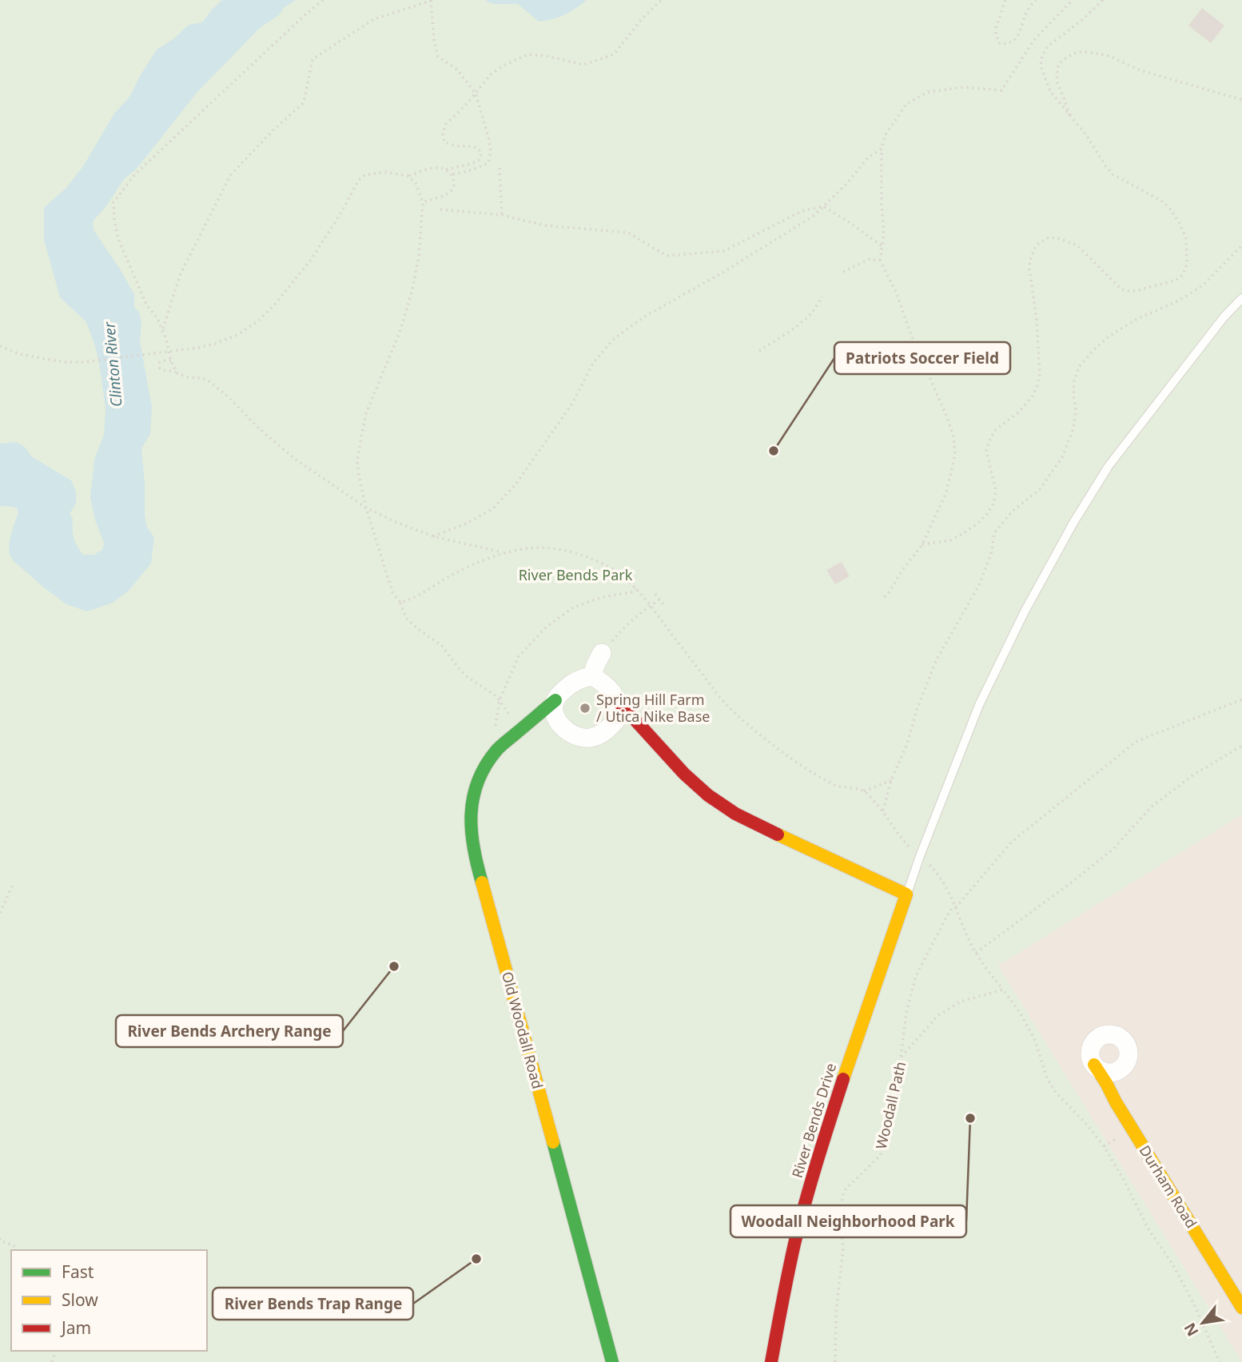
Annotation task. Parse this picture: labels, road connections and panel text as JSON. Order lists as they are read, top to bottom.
{
  "streets": {
    "street": ["Old Woodall Road", "River Bends Drive", "Durham Road"],
    "path": ["Woodall Path"]
  },
  "water": ["Clinton River"],
  "parks": ["River Bends Park"],
  "places": [
    "Patriots Soccer Field",
    "Spring Hill Farm / Utica Nike Base",
    "River Bends Archery Range",
    "Woodall Neighborhood Park",
    "River Bends Trap Range"
  ],
  "legend": ["Fast", "Slow", "Jam"],
  "north": "bottom left"
}
